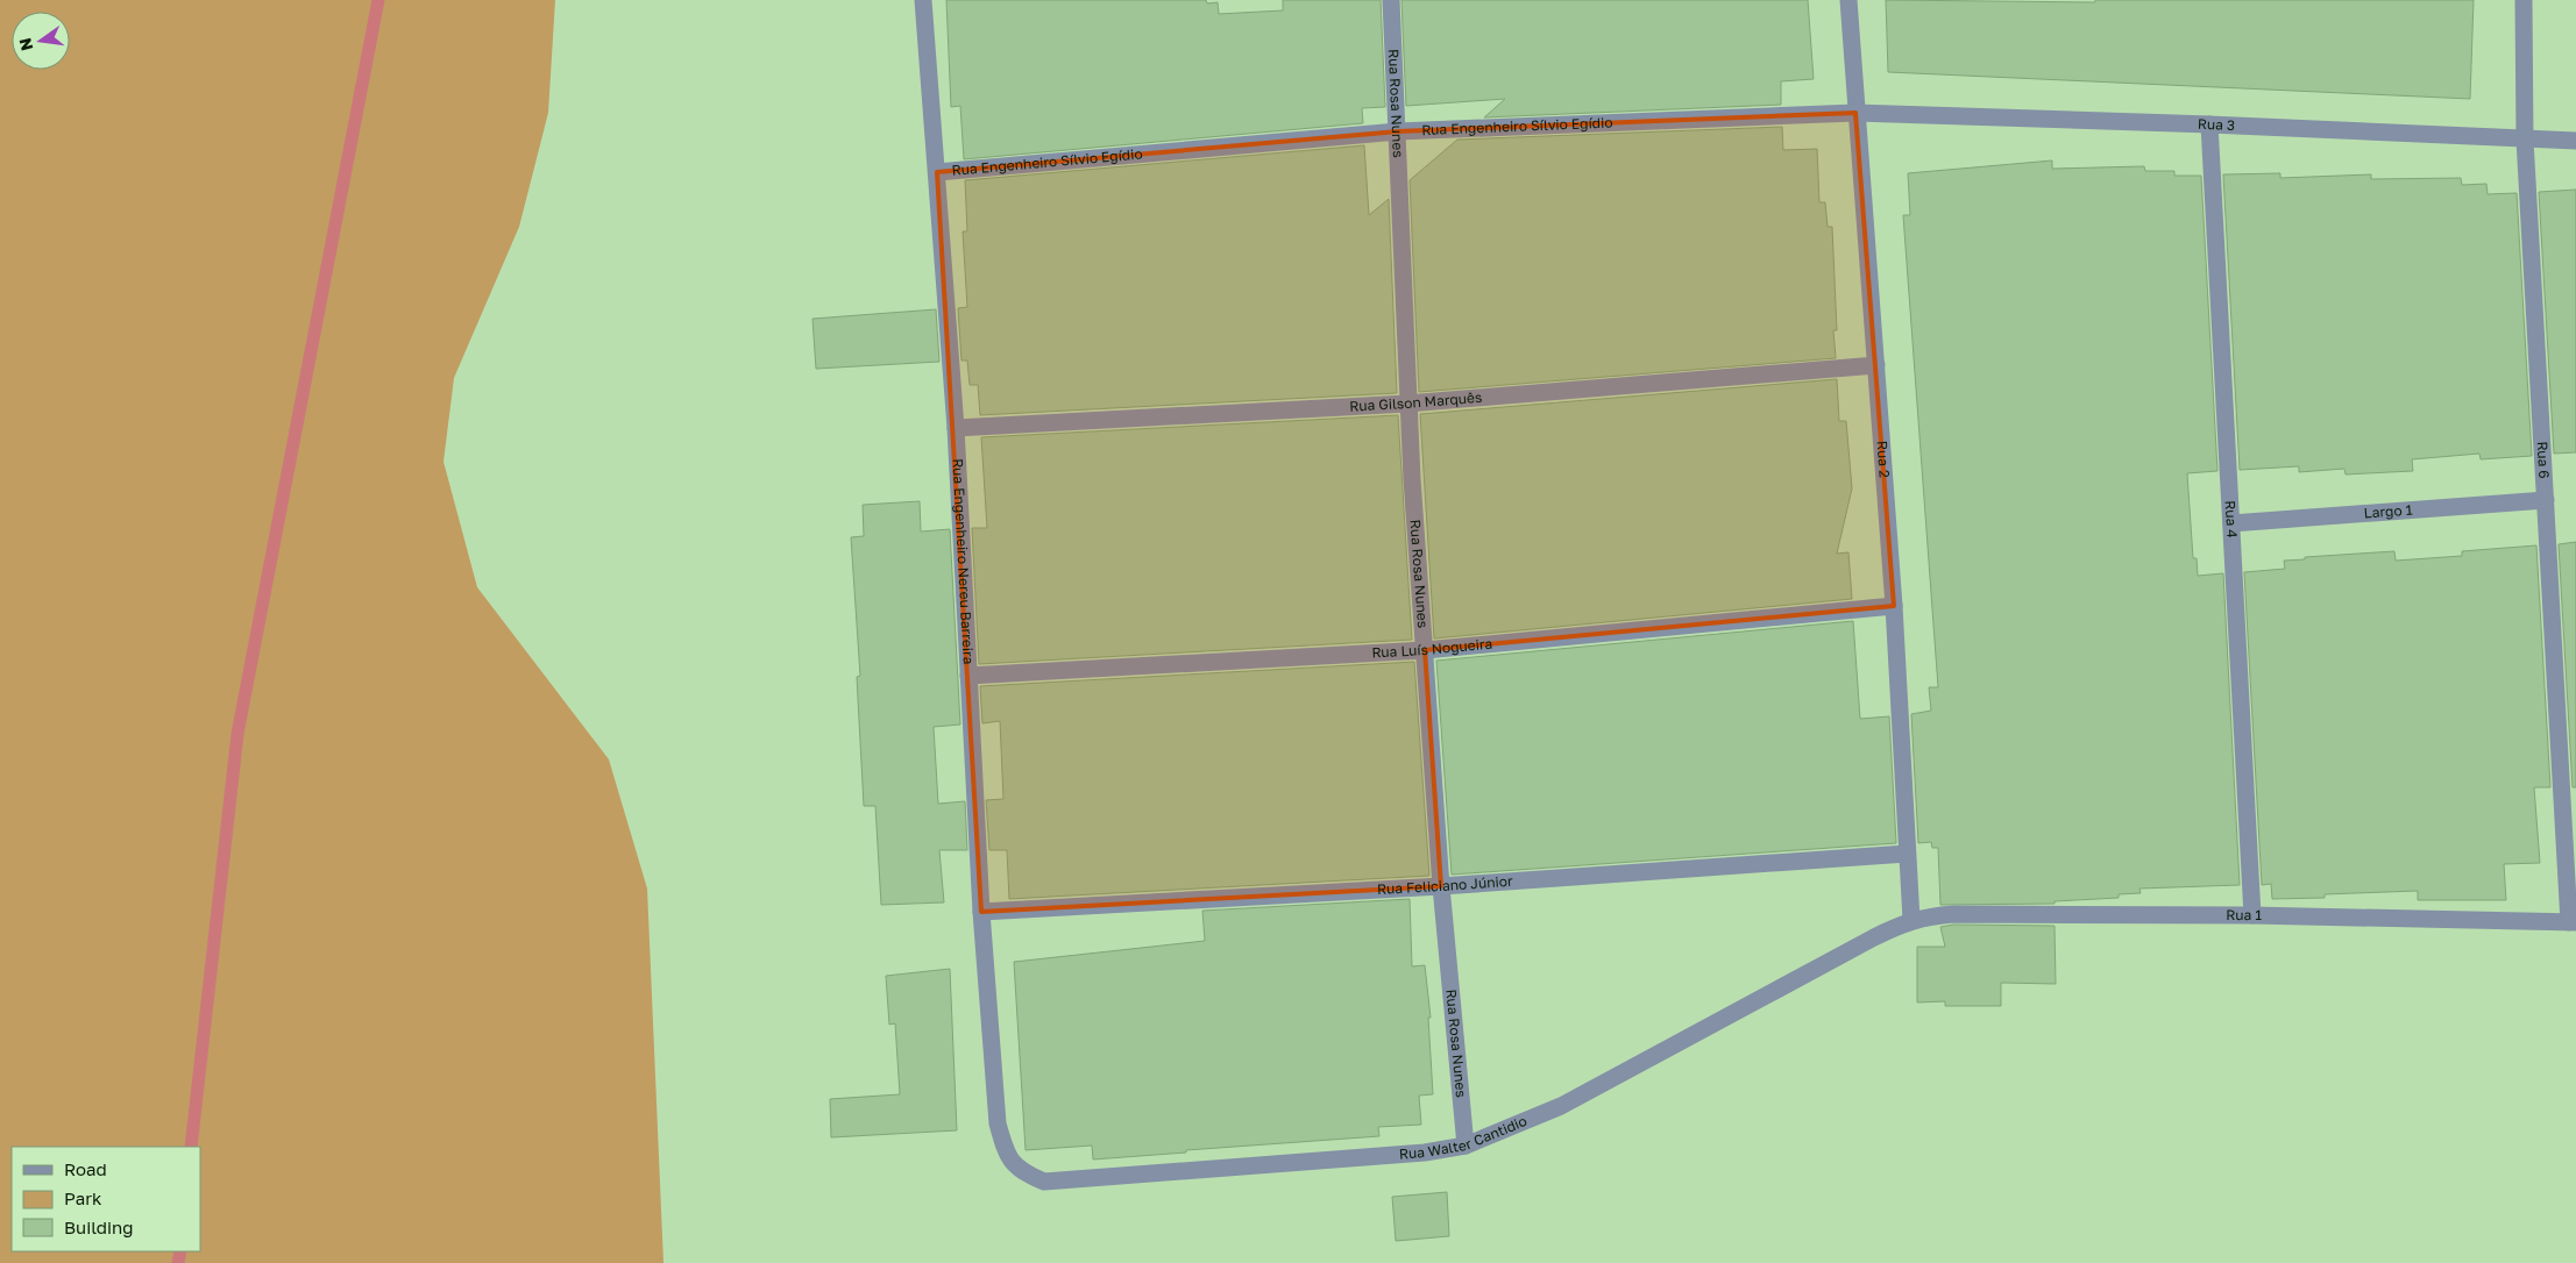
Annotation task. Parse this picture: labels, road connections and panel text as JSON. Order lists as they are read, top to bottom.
{
  "streets": {
    "street": [
      "Rua Rosa Nunes",
      "Rua 3",
      "Rua Engenheiro Sílvio Egídio",
      "Rua Gilson Marquês",
      "Rua 2",
      "Rua 6",
      "Largo 1",
      "Rua 4",
      "Rua Engenheiro Nereu Barreira",
      "Rua Luís Nogueira",
      "Rua Feliciano Júnior",
      "Rua 1",
      "Rua Walter Cantidio"
    ]
  },
  "crossings": [
    ["Rua Rosa Nunes", "Rua Engenheiro Sílvio Egídio"],
    ["Rua Rosa Nunes", "Rua Gilson Marquês"],
    ["Rua Rosa Nunes", "Rua Luís Nogueira"],
    ["Rua Rosa Nunes", "Rua Feliciano Júnior"],
    ["Rua Rosa Nunes", "Rua Walter Cantidio"],
    ["Rua 3", "Rua Engenheiro Sílvio Egídio"],
    ["Rua 3", "Rua 2"],
    ["Rua 3", "Rua 6"],
    ["Rua 3", "Rua 4"],
    ["Rua Engenheiro Sílvio Egídio", "Rua 2"],
    ["Rua Engenheiro Sílvio Egídio", "Rua Engenheiro Nereu Barreira"],
    ["Rua Gilson Marquês", "Rua 2"],
    ["Rua Gilson Marquês", "Rua Engenheiro Nereu Barreira"],
    ["Rua 2", "Rua Luís Nogueira"],
    ["Rua 2", "Rua Feliciano Júnior"],
    ["Rua 2", "Rua 1"],
    ["Rua 2", "Rua Walter Cantidio"],
    ["Rua 6", "Largo 1"],
    ["Rua 6", "Rua 1"],
    ["Largo 1", "Rua 4"],
    ["Rua 4", "Rua 1"],
    ["Rua Engenheiro Nereu Barreira", "Rua Luís Nogueira"],
    ["Rua Engenheiro Nereu Barreira", "Rua Feliciano Júnior"],
    ["Rua Engenheiro Nereu Barreira", "Rua Walter Cantidio"],
    ["Rua 1", "Rua Walter Cantidio"]
  ],
  "legend": ["Road", "Park", "Building"],
  "north": "left"
}
